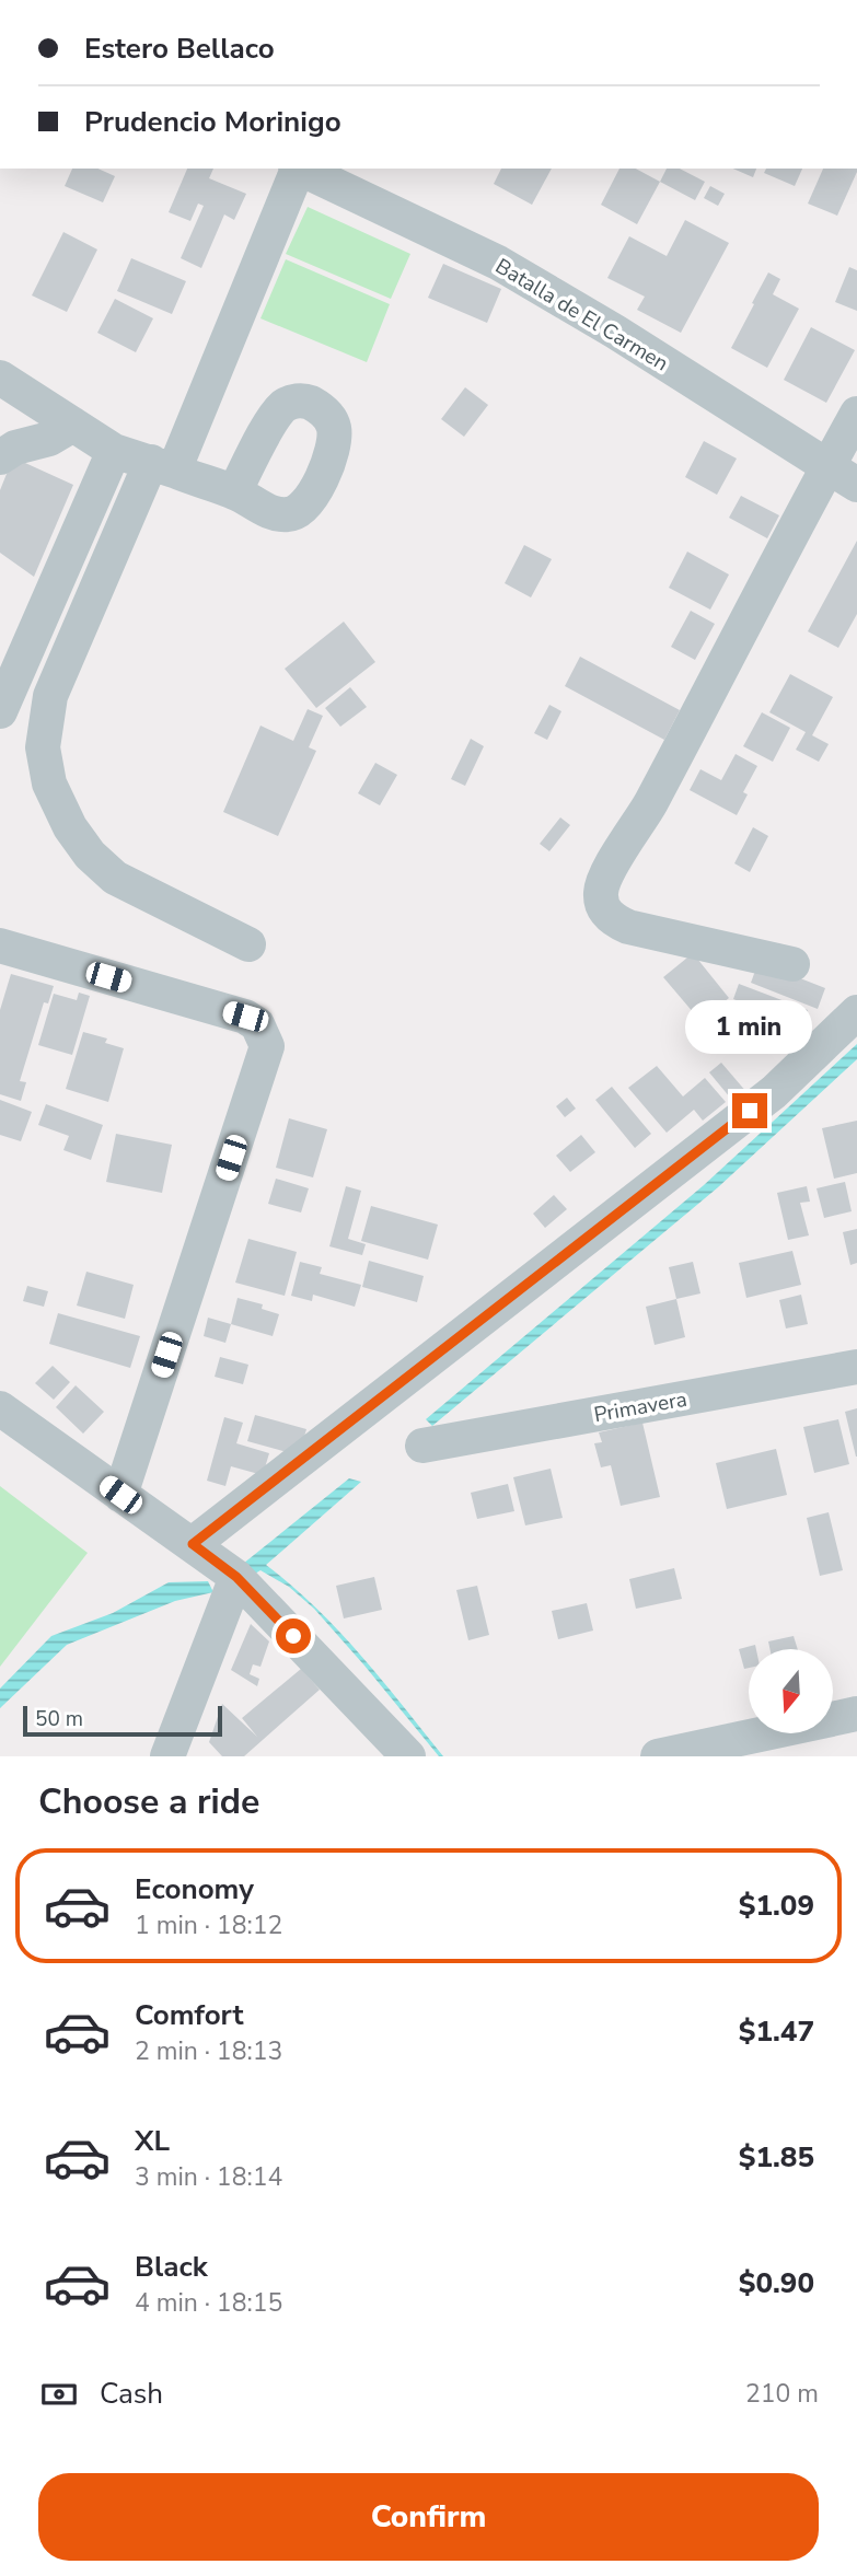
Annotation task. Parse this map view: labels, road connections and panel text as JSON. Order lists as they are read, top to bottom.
{
  "streets": {
    "street": ["Batalla de El Carmen", "Primavera"]
  },
  "scale_bar": "50 m",
  "north": "bottom",
  "page": {
    "banner": ["Estero Bellaco", "Prudencio Morinigo"],
    "bubble": "1 min",
    "scale": "50 m",
    "heading": "Choose a ride",
    "list": [
      {
        "name": "Economy",
        "note": "1 min · 18:12",
        "value": "$1.09"
      },
      {
        "name": "Comfort",
        "note": "2 min · 18:13",
        "value": "$1.47"
      },
      {
        "name": "XL",
        "note": "3 min · 18:14",
        "value": "$1.85"
      },
      {
        "name": "Black",
        "note": "4 min · 18:15",
        "value": "$0.90"
      }
    ],
    "pay": ["Cash", "210 m"],
    "buttons": "Confirm"
  }
}
